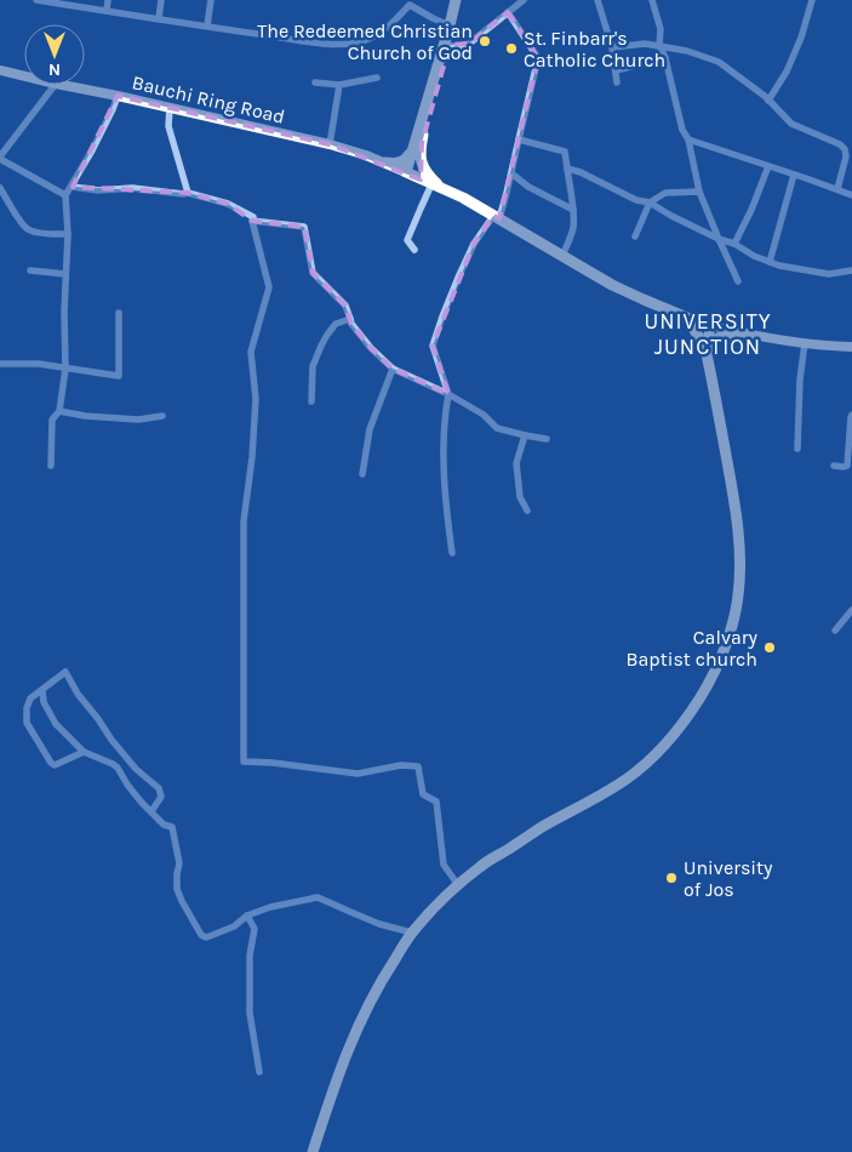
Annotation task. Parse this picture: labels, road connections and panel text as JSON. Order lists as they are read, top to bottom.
{
  "streets": {
    "main road": ["Bauchi Ring Road"]
  },
  "districts": ["UNIVERSITY JUNCTION"],
  "places": [
    "The Redeemed Christian Church of God",
    "St. Finbarr's Catholic Church",
    "Calvary Baptist church",
    "University of Jos"
  ],
  "north": "bottom"
}
